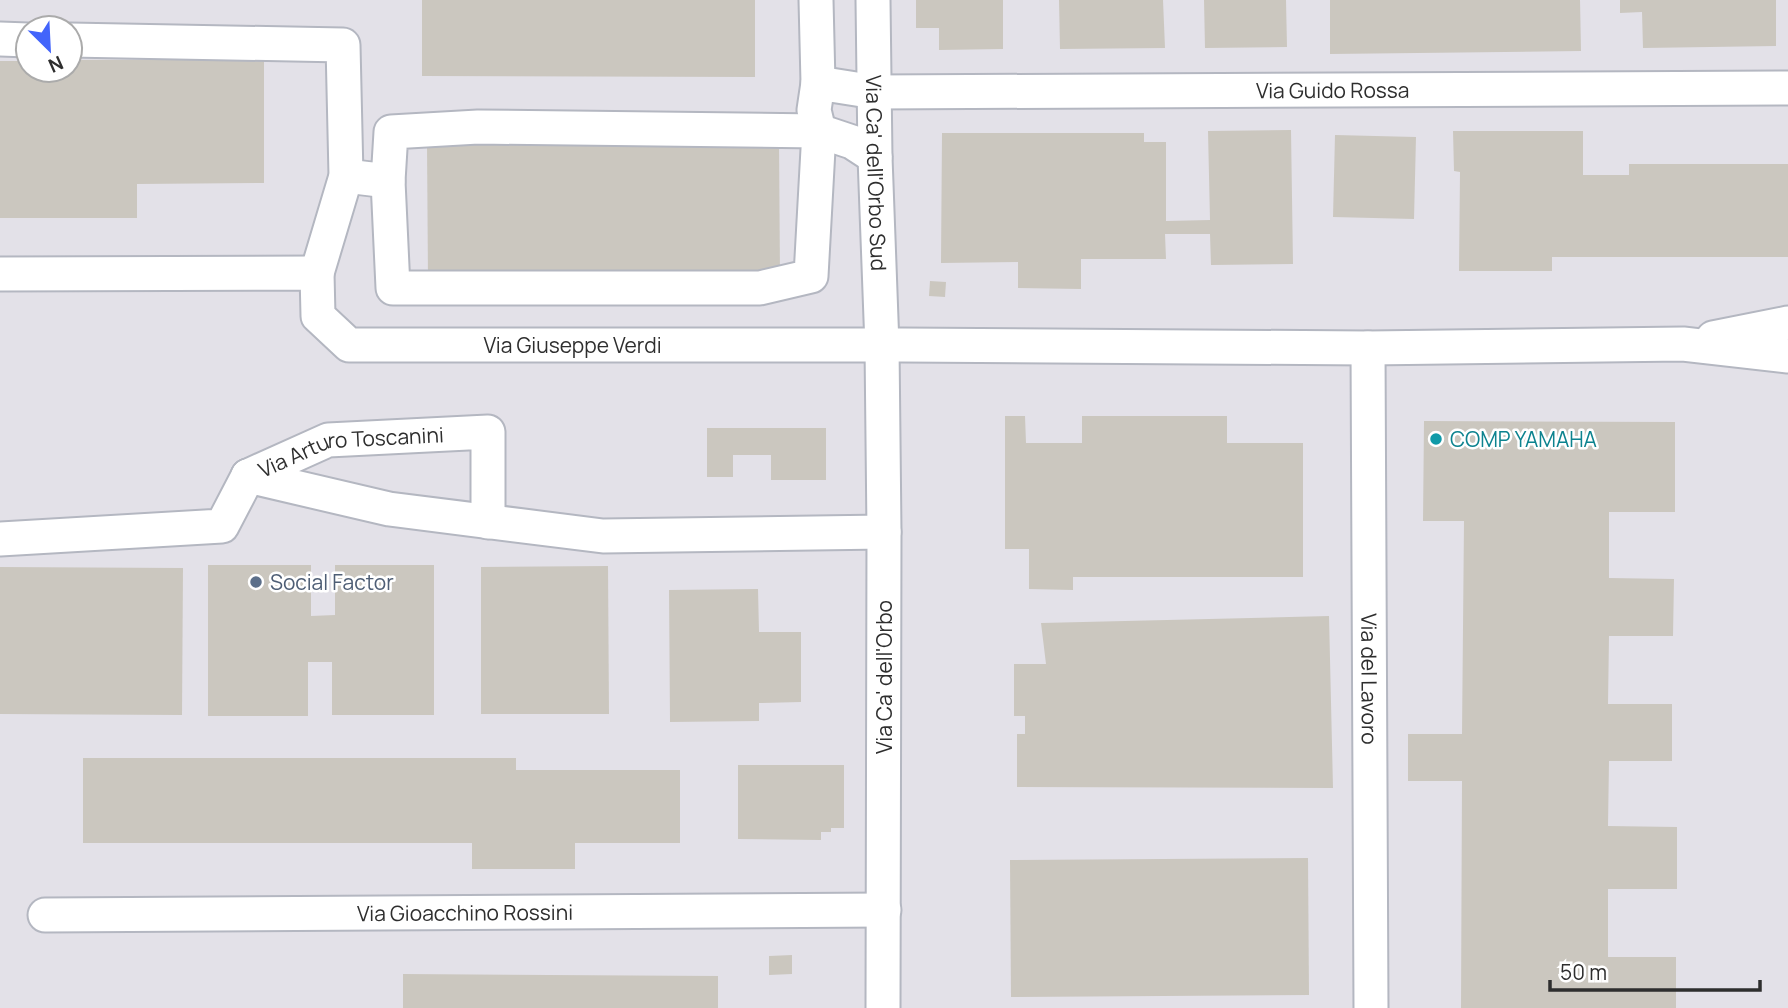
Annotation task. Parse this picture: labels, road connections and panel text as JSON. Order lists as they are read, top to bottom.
{
  "streets": {
    "street": [
      "Via Guido Rossa",
      "Via Ca' dell'Orbo Sud",
      "Via Giuseppe Verdi",
      "Via Arturo Toscanini",
      "Via Ca' dell'Orbo",
      "Via del Lavoro",
      "Via Gioacchino Rossini"
    ]
  },
  "crossings": [
    ["Via Guido Rossa", "Via Ca' dell'Orbo Sud"],
    ["Via Ca' dell'Orbo Sud", "Via Giuseppe Verdi"],
    ["Via Ca' dell'Orbo Sud", "Via Ca' dell'Orbo"],
    ["Via Giuseppe Verdi", "Via Ca' dell'Orbo"],
    ["Via Arturo Toscanini", "Via Ca' dell'Orbo"],
    ["Via Ca' dell'Orbo", "Via Gioacchino Rossini"]
  ],
  "places": ["COMP YAMAHA", "Social Factor"],
  "scale_bar": "50 m",
  "north": "bottom right"
}
